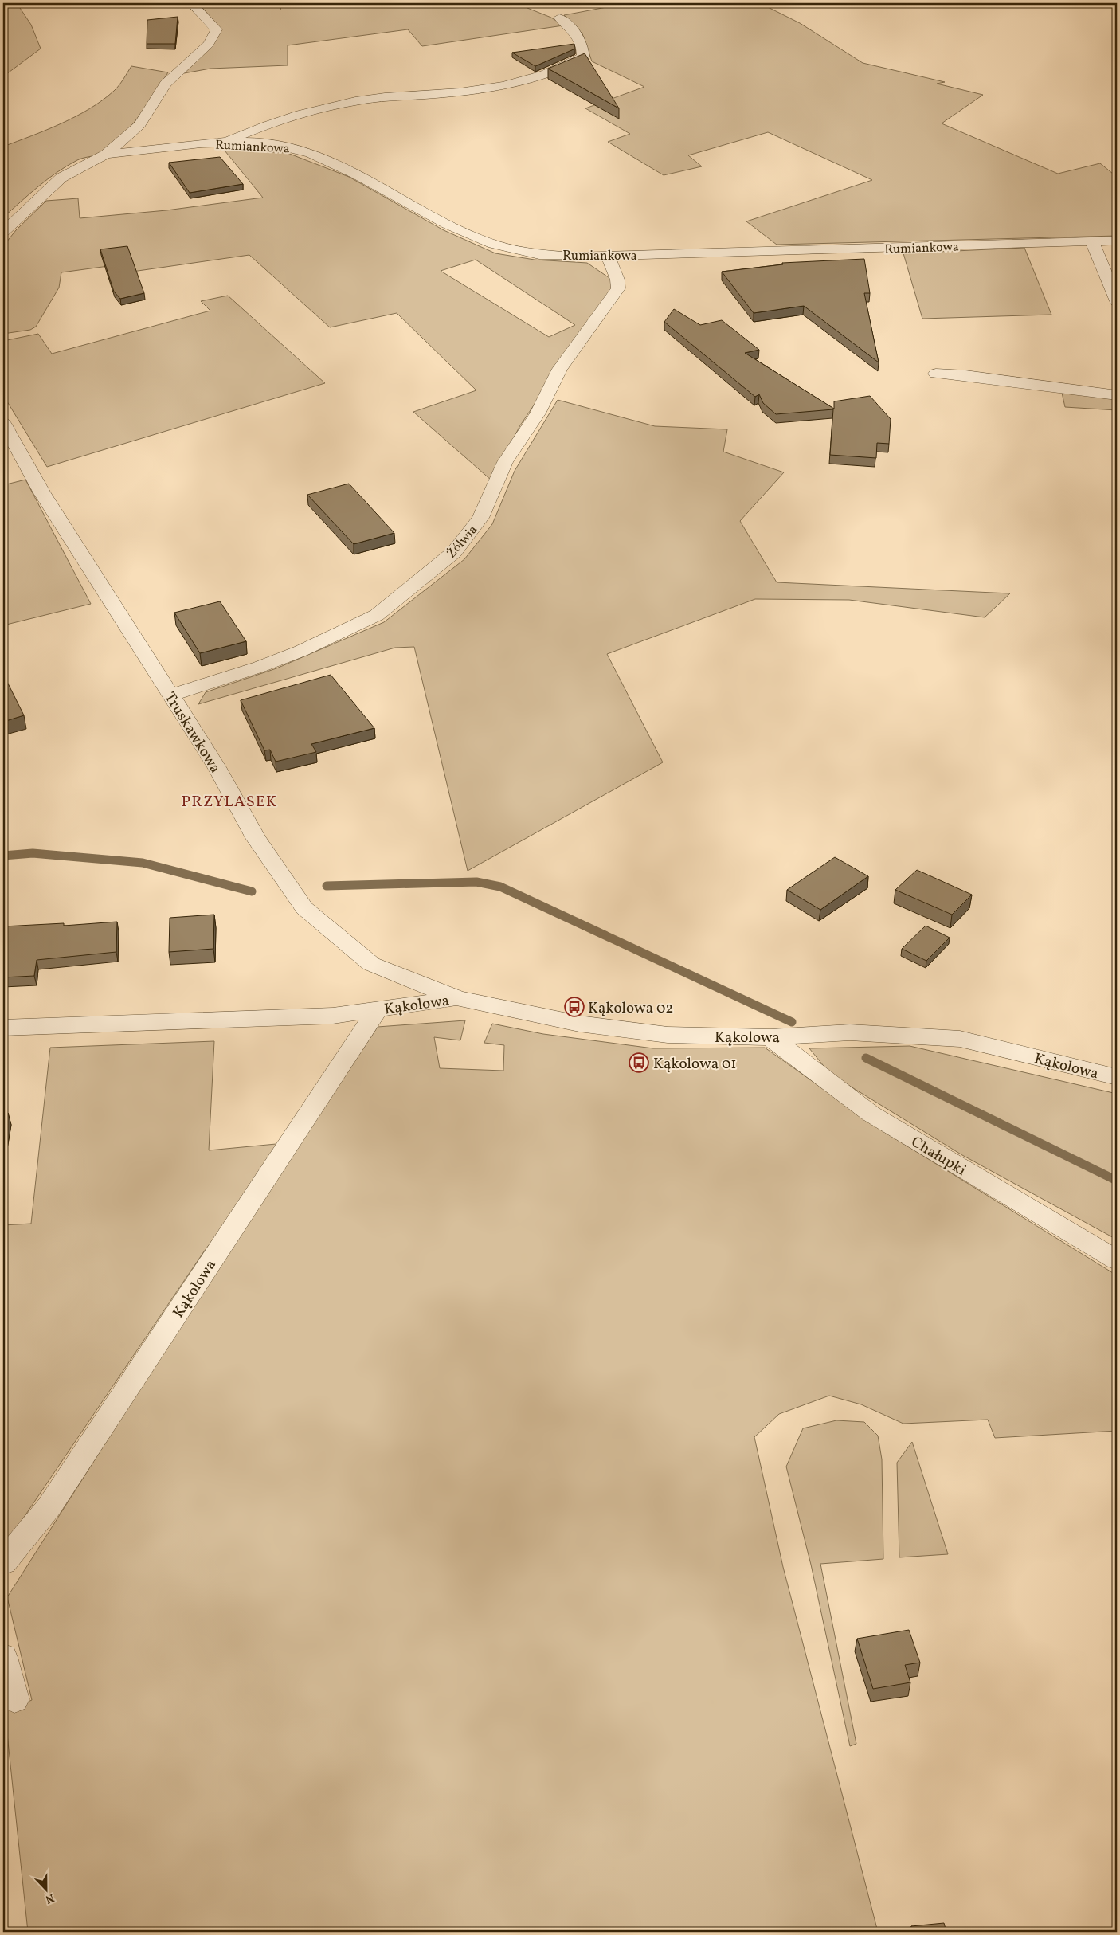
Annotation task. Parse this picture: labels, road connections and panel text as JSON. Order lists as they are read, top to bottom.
{
  "streets": {
    "street": [
      "Rumiankowa",
      "Żółwia",
      "Truskawkowa",
      "Kąkolowa",
      "Chałupki"
    ]
  },
  "crossings": [
    ["Rumiankowa", "Żółwia"],
    ["Żółwia", "Truskawkowa"],
    ["Truskawkowa", "Kąkolowa"],
    ["Kąkolowa", "Chałupki"]
  ],
  "districts": ["PRZYLASEK"],
  "places": {
    "bus stop": ["Kąkolowa 02", "Kąkolowa 01"]
  },
  "north": "bottom"
}
